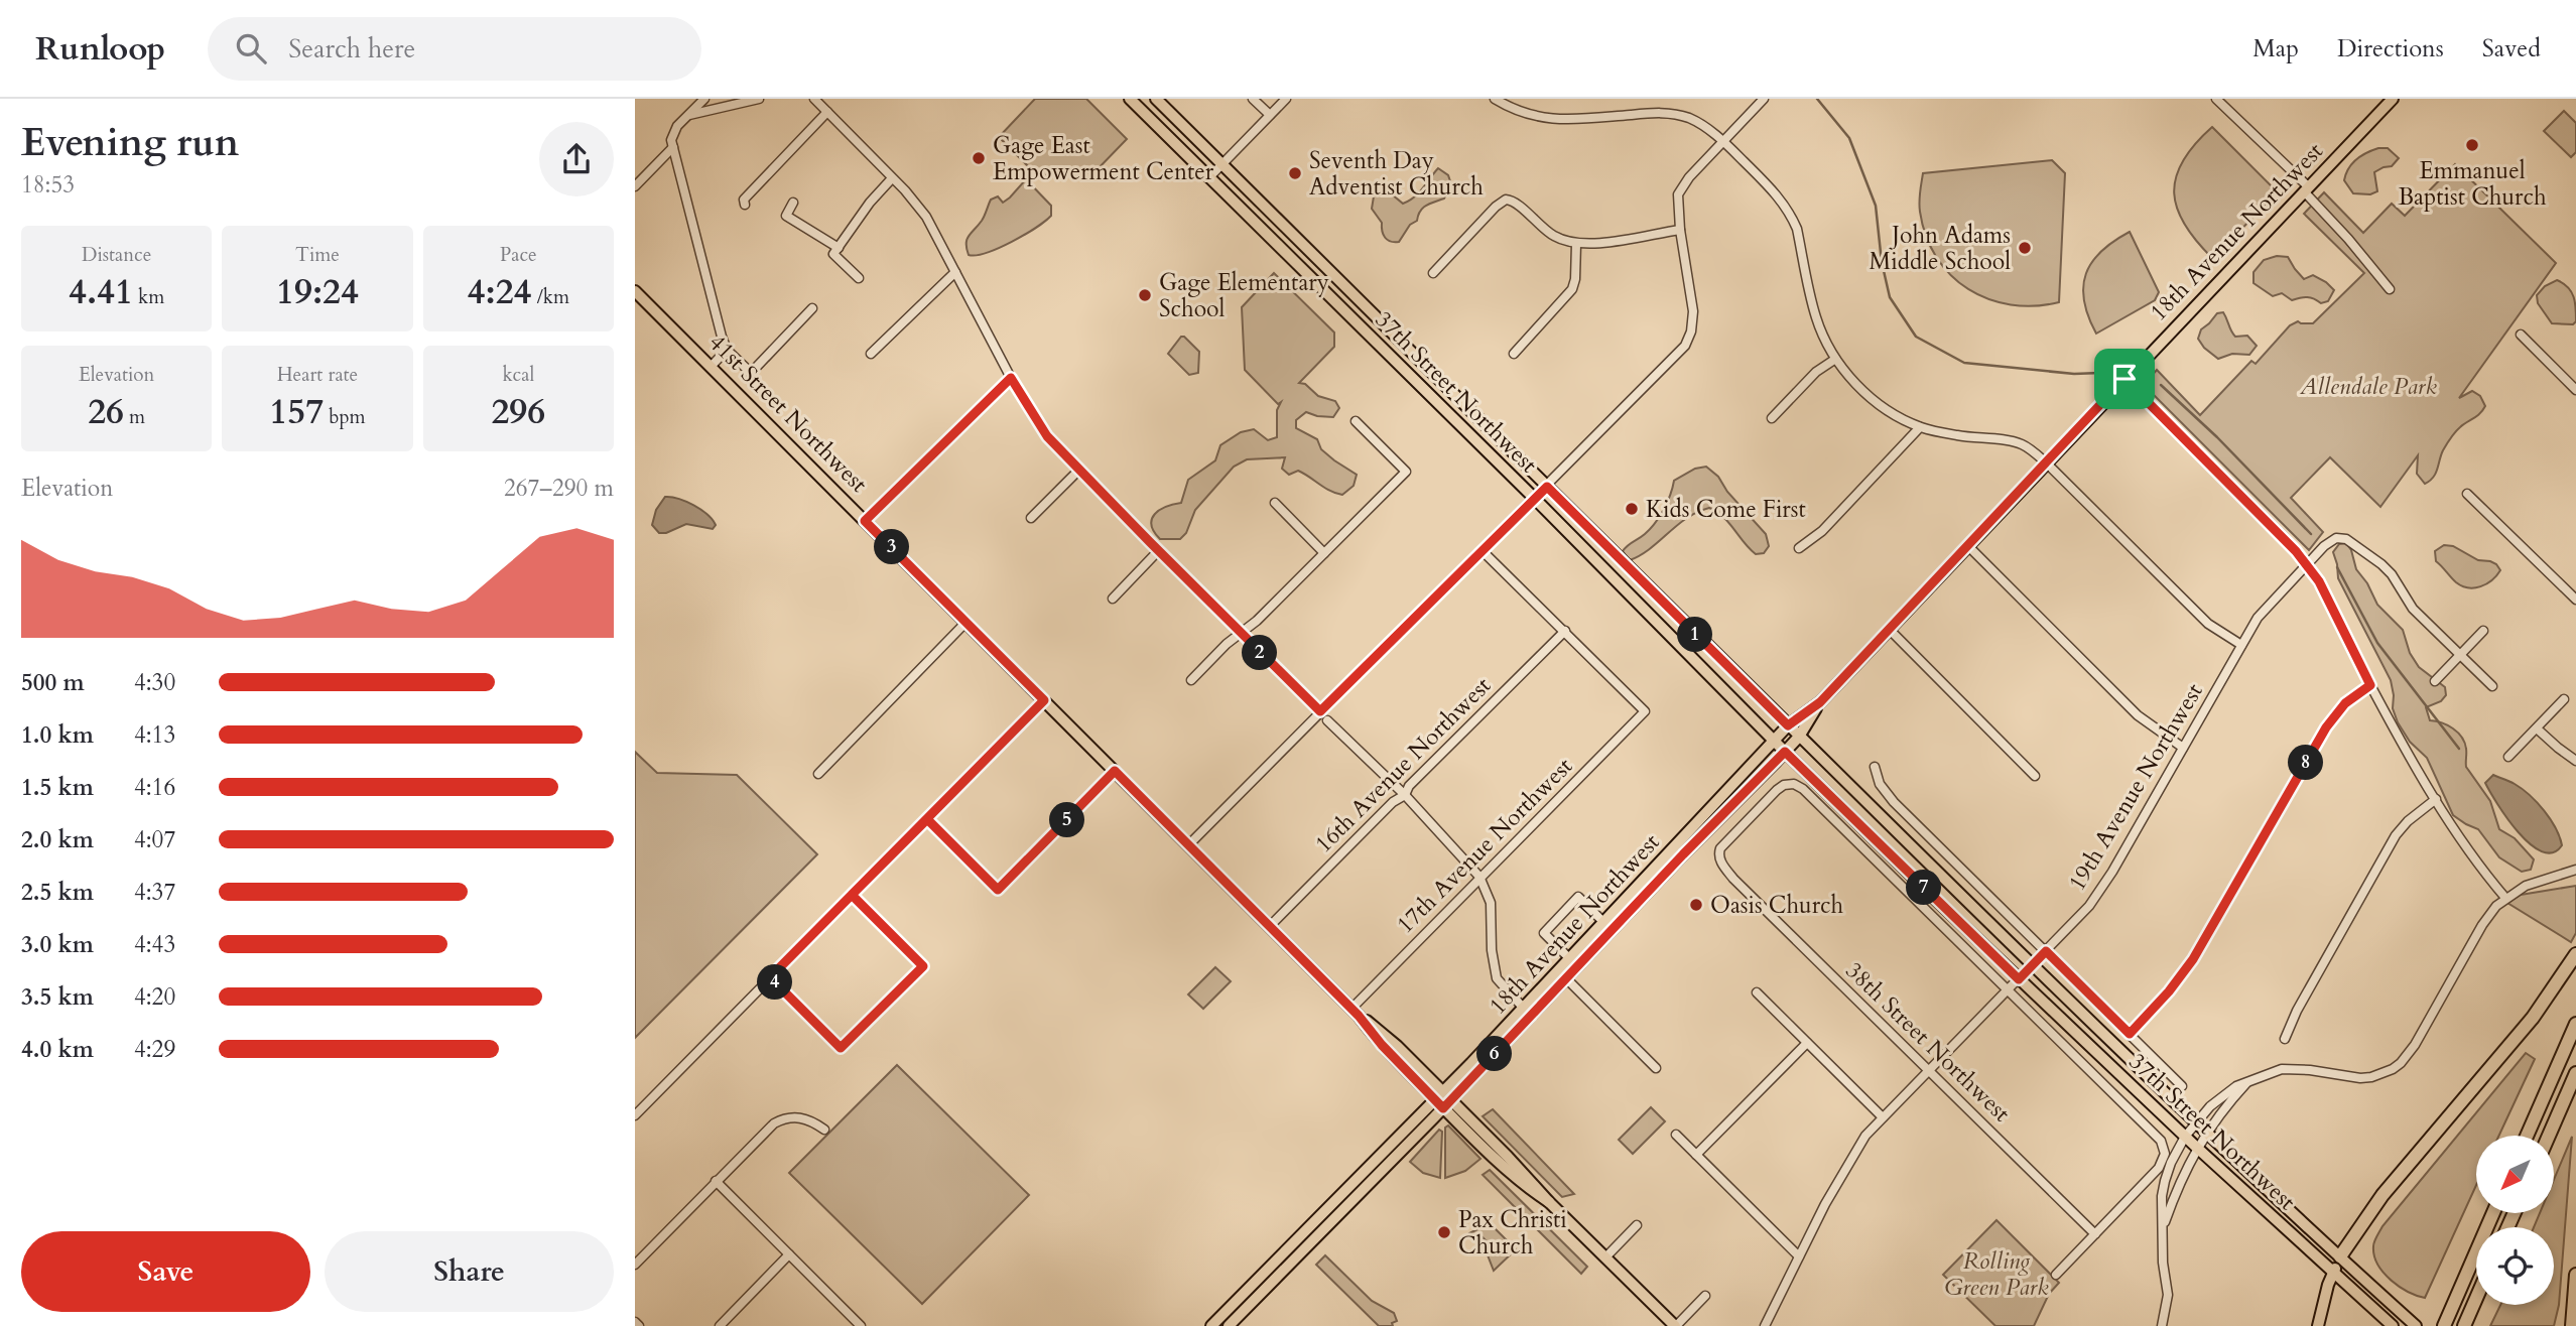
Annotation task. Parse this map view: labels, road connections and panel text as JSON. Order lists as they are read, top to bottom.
{
  "streets": {
    "main road": ["18th Avenue Northwest", "37th Street Northwest", "41st Street Northwest"],
    "street": [
      "16th Avenue Northwest",
      "19th Avenue Northwest",
      "17th Avenue Northwest",
      "38th Street Northwest"
    ]
  },
  "crossings": [
    ["18th Avenue Northwest", "37th Street Northwest"],
    ["18th Avenue Northwest", "41st Street Northwest"],
    ["37th Street Northwest", "19th Avenue Northwest"],
    ["41st Street Northwest", "16th Avenue Northwest"],
    ["41st Street Northwest", "17th Avenue Northwest"],
    ["16th Avenue Northwest", "17th Avenue Northwest"],
    ["19th Avenue Northwest", "38th Street Northwest"]
  ],
  "parks": ["Allendale Park", "Rolling Green Park"],
  "places": [
    "Emmanuel Baptist Church",
    "Gage East Empowerment Center",
    "Seventh Day Adventist Church",
    "John Adams Middle School",
    "Gage Elementary School",
    "Kids Come First",
    "Oasis Church",
    "Pax Christi Church"
  ],
  "north": "bottom left",
  "page": {
    "header": "Runloop",
    "search": "Search here",
    "nav": ["Map", "Directions", "Saved"],
    "heading": ["Evening run", "18:53"],
    "stats": [
      ["Distance", "4.41 km"],
      ["Time", "19:24"],
      ["Pace", "4:24 /km"],
      ["Elevation", "26 m"],
      ["Heart rate", "157 bpm"],
      ["kcal", "296"]
    ],
    "chart": ["Elevation", "267–290 m"],
    "pins": [
      "3",
      "1",
      "2",
      "8",
      "5",
      "7",
      "4",
      "6"
    ],
    "list": [
      {
        "name": "500 m",
        "note": "4:30"
      },
      {
        "name": "1.0 km",
        "note": "4:13"
      },
      {
        "name": "1.5 km",
        "note": "4:16"
      },
      {
        "name": "2.0 km",
        "note": "4:07"
      },
      {
        "name": "2.5 km",
        "note": "4:37"
      },
      {
        "name": "3.0 km",
        "note": "4:43"
      },
      {
        "name": "3.5 km",
        "note": "4:20"
      },
      {
        "name": "4.0 km",
        "note": "4:29"
      }
    ],
    "buttons": ["Save", "Share"]
  }
}
